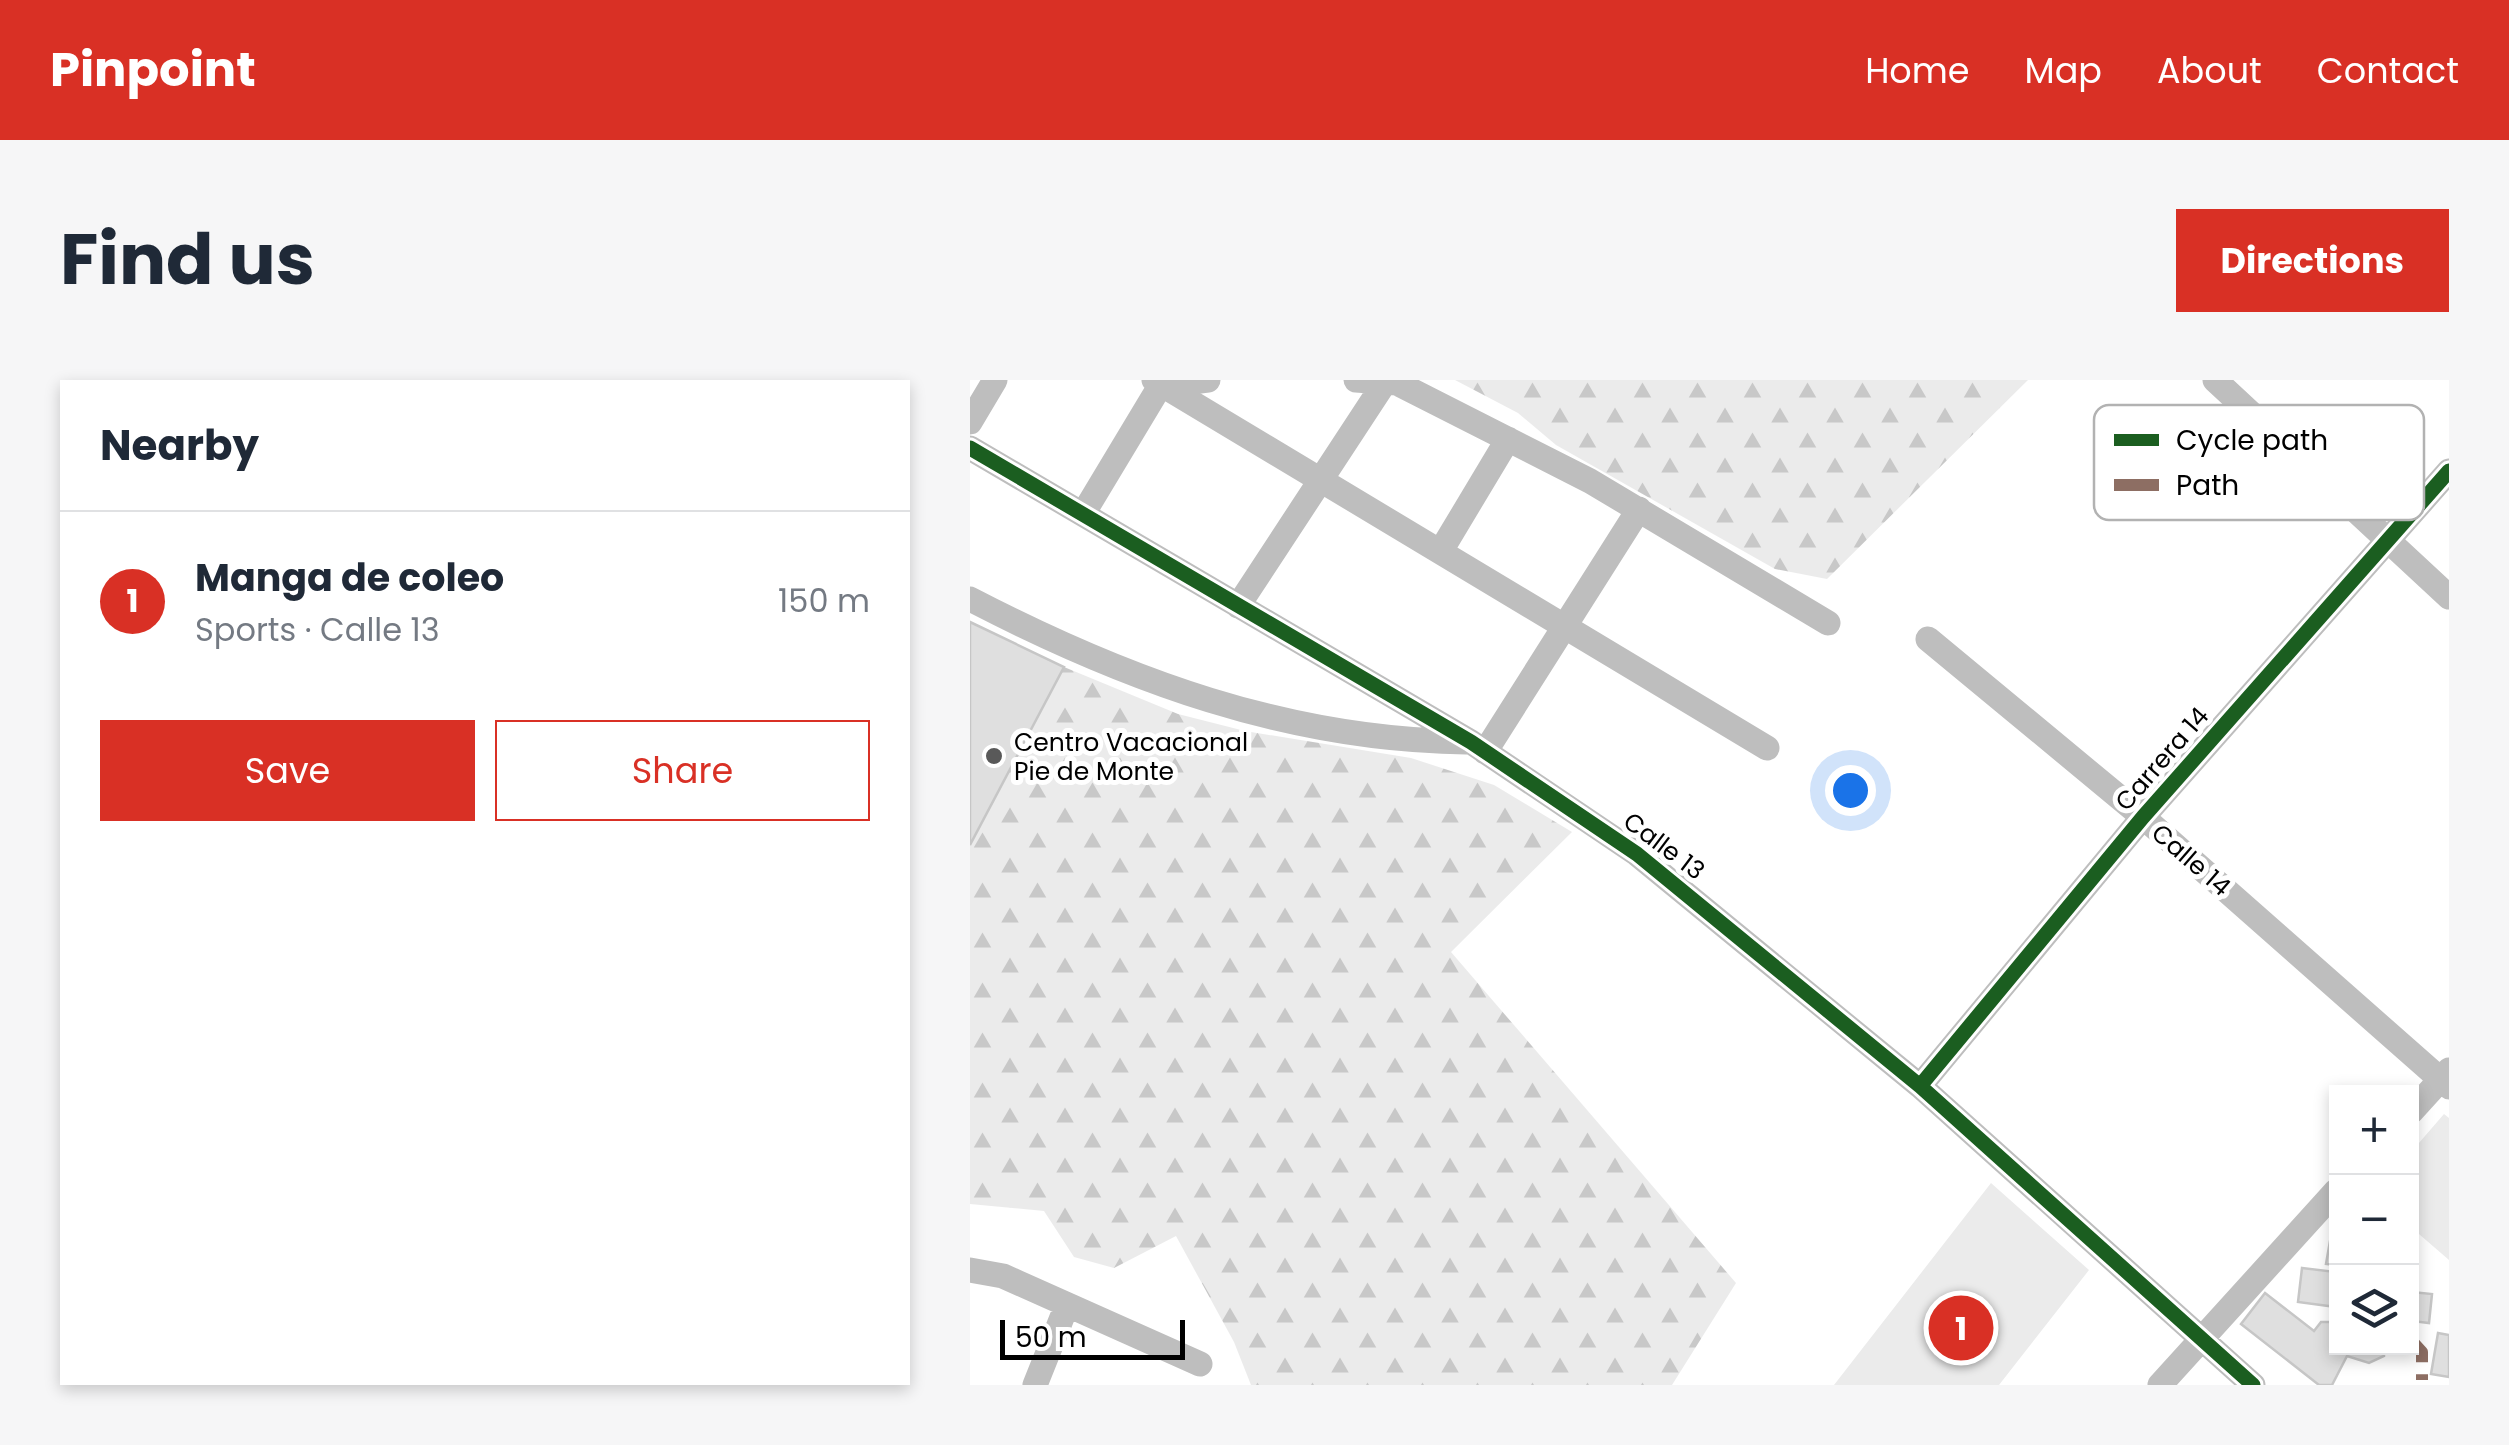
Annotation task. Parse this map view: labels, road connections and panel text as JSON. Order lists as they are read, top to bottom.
{
  "streets": {
    "street": ["Carrera 14", "Calle 13", "Calle 14"]
  },
  "crossings": [
    ["Carrera 14", "Calle 13"],
    ["Carrera 14", "Calle 14"]
  ],
  "places": ["Centro Vacacional Pie de Monte"],
  "legend": ["Cycle path", "Path"],
  "scale_bar": "50 m",
  "page": {
    "header": "Pinpoint",
    "nav": [
      "Home",
      "Map",
      "About",
      "Contact"
    ],
    "title": "Find us",
    "buttons": [
      "Directions",
      ["Save", "Share"]
    ],
    "heading": "Nearby",
    "list": [
      {
        "mark": "1",
        "name": "Manga de coleo",
        "note": "Sports · Calle 13",
        "value": "150 m"
      }
    ],
    "map_buttons": ["+", "−"],
    "pins": "1",
    "scale": "50 m"
  }
}
